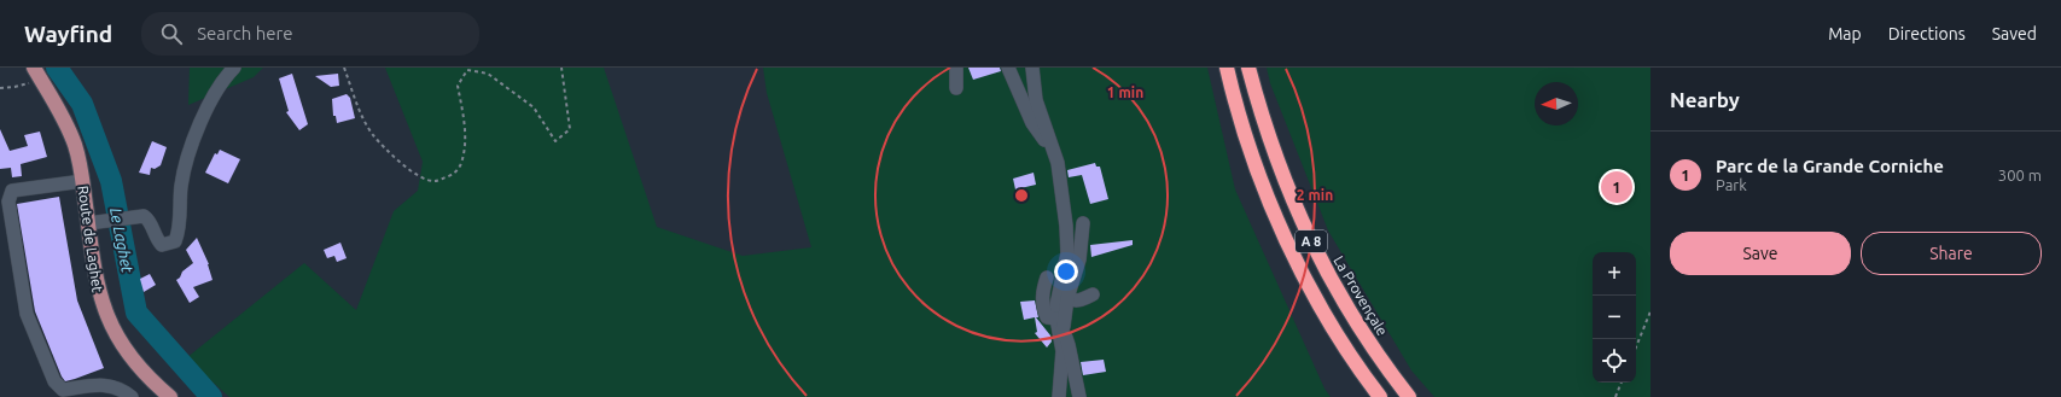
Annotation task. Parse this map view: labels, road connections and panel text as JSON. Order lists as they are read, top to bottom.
{
  "streets": {
    "highway": ["A 8", "La Provençale"],
    "main road": ["Route de Laghet"]
  },
  "water": ["Le Laghet"],
  "north": "left",
  "page": {
    "header": "Wayfind",
    "search": "Search here",
    "nav": ["Map", "Directions", "Saved"],
    "heading": "Nearby",
    "list": [
      {
        "mark": "1",
        "name": "Parc de la Grande Corniche",
        "note": "Park",
        "value": "300 m"
      }
    ],
    "pins": "1",
    "buttons": ["Save", "Share"],
    "map_buttons": ["+", "−"]
  },
  "rings": ["1 min", "2 min"]
}
